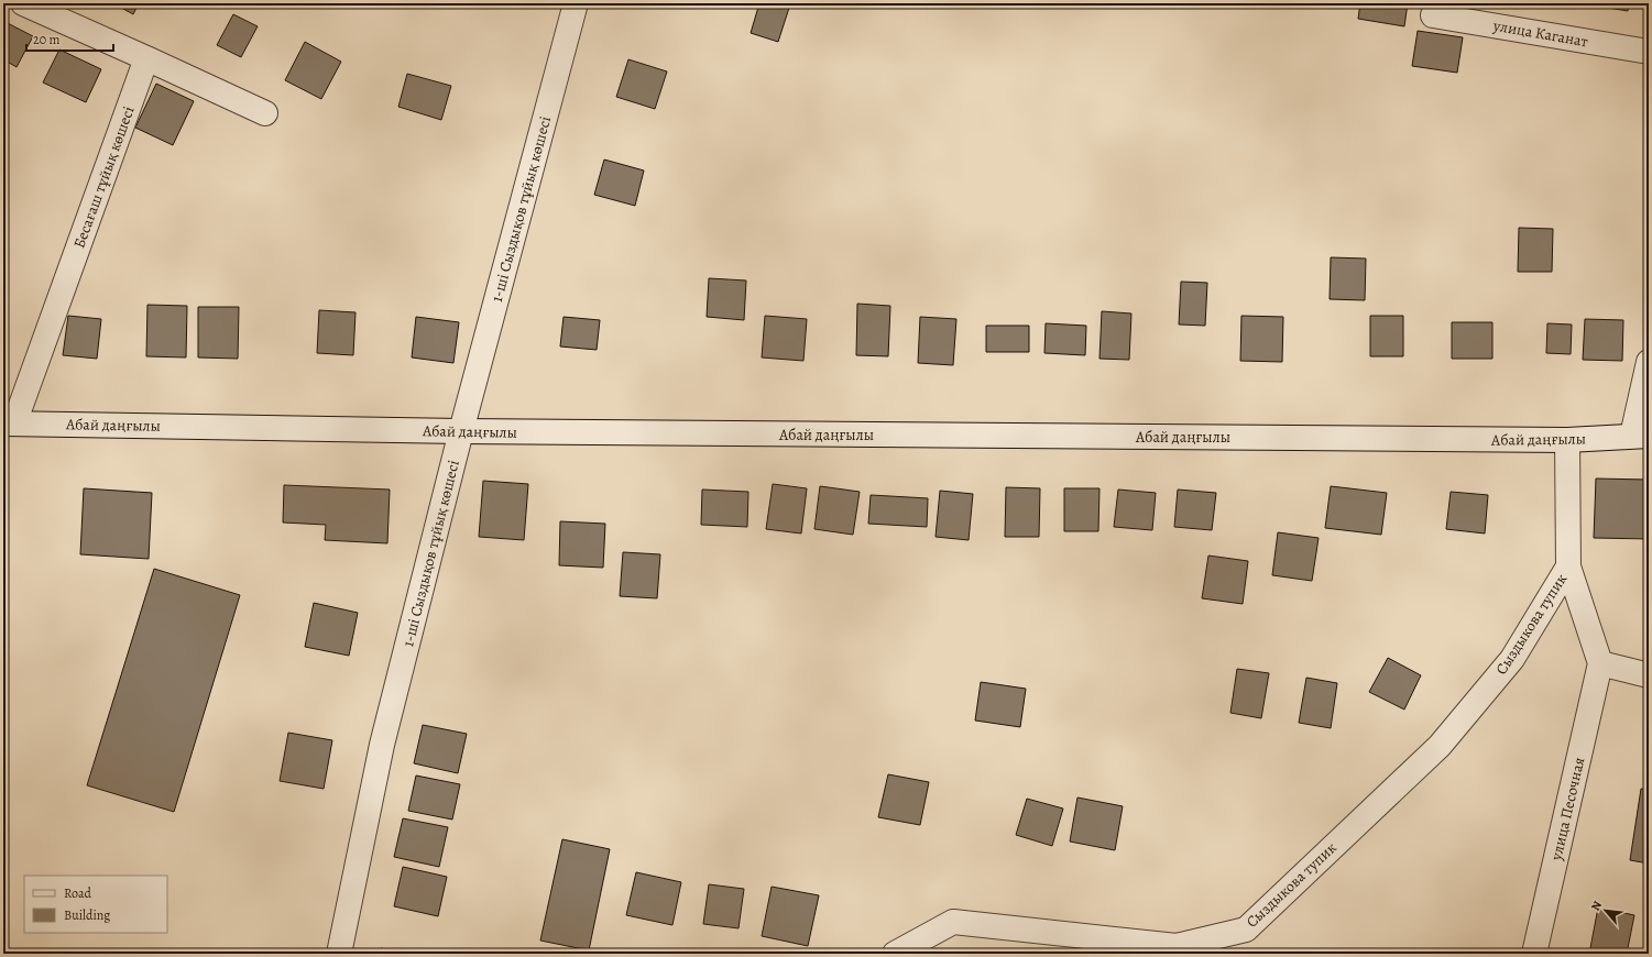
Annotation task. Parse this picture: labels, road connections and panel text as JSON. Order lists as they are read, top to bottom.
{
  "streets": {
    "street": [
      "улица Каганат",
      "Бесағаш тұйық көшесі",
      "1-ші Сыздықов тұйық көшесі",
      "Абай даңғылы",
      "Сыздыкова тупик",
      "улица Песочная"
    ]
  },
  "crossings": [
    ["Бесағаш тұйық көшесі", "Абай даңғылы"],
    ["1-ші Сыздықов тұйық көшесі", "Абай даңғылы"]
  ],
  "legend": ["Road", "Building"],
  "scale_bar": "20 m",
  "north": "top left"
}
